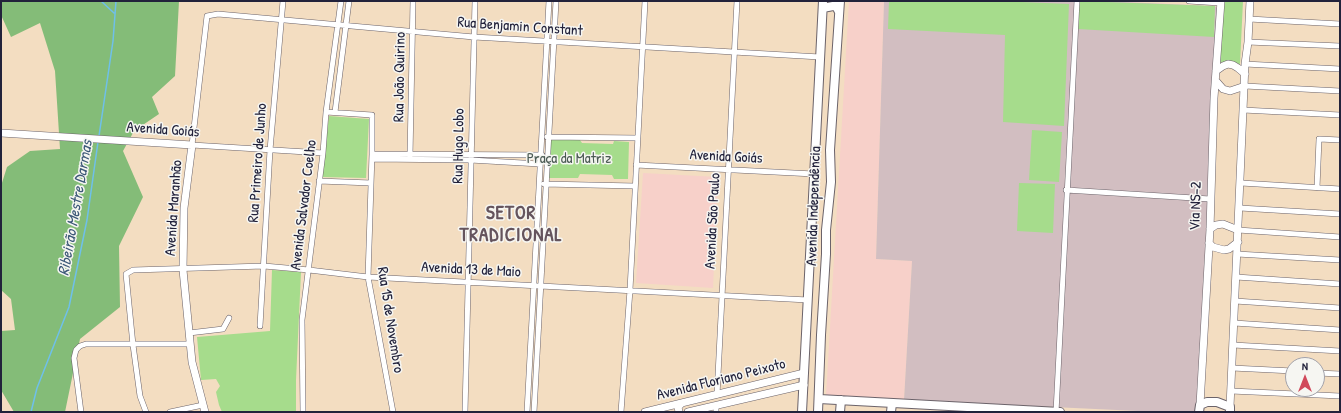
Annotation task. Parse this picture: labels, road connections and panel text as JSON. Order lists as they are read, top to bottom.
{
  "streets": {
    "main road": ["Avenida Independência"],
    "street": [
      "Rua Benjamin Constant",
      "Rua João Quirino",
      "Avenida Goiás",
      "Rua Hugo Lobo",
      "Rua Primeiro de Junho",
      "Avenida Salvador Coelho",
      "Via NS-2",
      "Avenida Maranhão",
      "Avenida São Paulo",
      "Avenida 13 de Maio",
      "Rua 15 de Novembro",
      "Avenida Floriano Peixoto"
    ]
  },
  "crossings": [
    ["Rua Benjamin Constant", "Rua João Quirino"],
    ["Rua Benjamin Constant", "Rua Hugo Lobo"],
    ["Rua Benjamin Constant", "Rua Primeiro de Junho"],
    ["Rua Benjamin Constant", "Avenida Salvador Coelho"],
    ["Rua Benjamin Constant", "Avenida Independência"],
    ["Rua Benjamin Constant", "Avenida Maranhão"],
    ["Rua Benjamin Constant", "Avenida São Paulo"],
    ["Avenida Goiás", "Rua Primeiro de Junho"],
    ["Avenida Goiás", "Avenida Salvador Coelho"],
    ["Avenida Goiás", "Avenida Independência"],
    ["Avenida Goiás", "Avenida Maranhão"],
    ["Avenida Goiás", "Avenida São Paulo"],
    ["Rua Hugo Lobo", "Avenida 13 de Maio"],
    ["Rua Primeiro de Junho", "Avenida 13 de Maio"],
    ["Avenida Salvador Coelho", "Avenida 13 de Maio"],
    ["Avenida Independência", "Avenida 13 de Maio"],
    ["Avenida Independência", "Avenida Floriano Peixoto"],
    ["Avenida Maranhão", "Avenida 13 de Maio"],
    ["Avenida São Paulo", "Avenida 13 de Maio"],
    ["Avenida São Paulo", "Avenida Floriano Peixoto"],
    ["Avenida 13 de Maio", "Rua 15 de Novembro"]
  ],
  "districts": ["SETOR TRADICIONAL"],
  "water": ["Ribeirão Mestre Darmas"],
  "parks": ["Praça da Matriz"],
  "north": "top"
}
